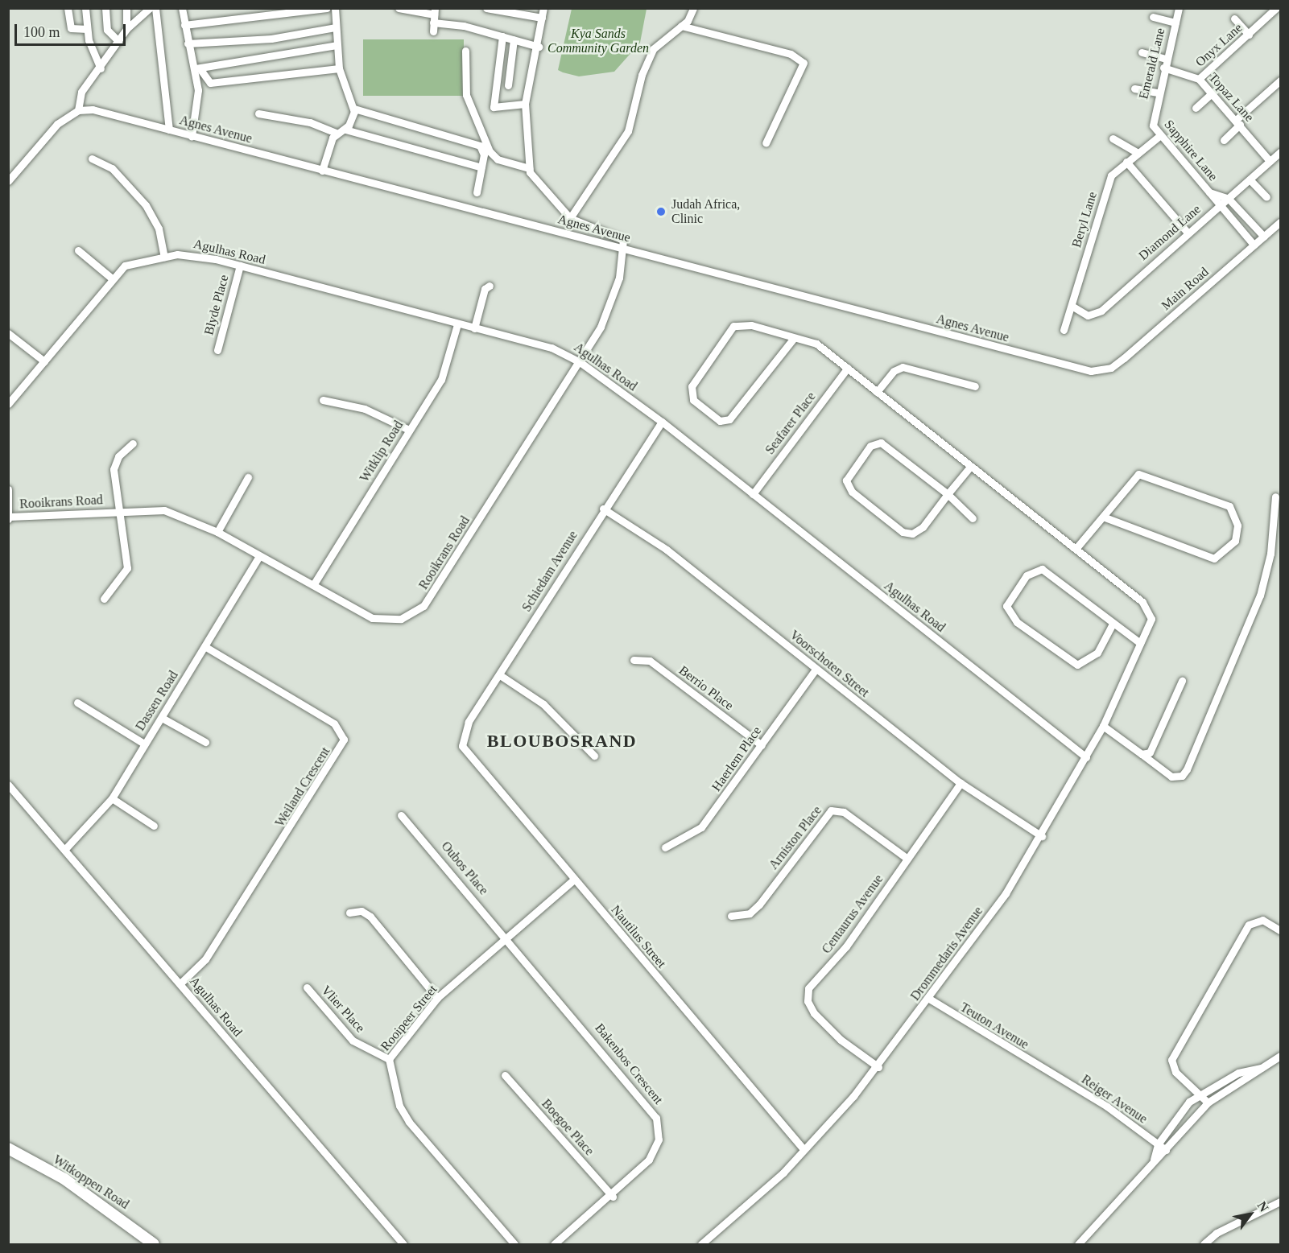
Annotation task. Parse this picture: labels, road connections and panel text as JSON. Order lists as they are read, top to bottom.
{
  "streets": {
    "main road": ["Witkoppen Road"],
    "street": [
      "Onyx Lane",
      "Emerald Lane",
      "Topaz Lane",
      "Agnes Avenue",
      "Sapphire Lane",
      "Beryl Lane",
      "Diamond Lane",
      "Agulhas Road",
      "Main Road",
      "Blyde Place",
      "Seafarer Place",
      "Witklip Road",
      "Rooikrans Road",
      "Schiedam Avenue",
      "Voorschoten Street",
      "Berrio Place",
      "Dassen Road",
      "Haerlem Place",
      "Weiland Crescent",
      "Arniston Place",
      "Oubos Place",
      "Centaurus Avenue",
      "Nautilus Street",
      "Drommedaris Avenue",
      "Vlier Place",
      "Rooipeer Street",
      "Teuton Avenue",
      "Bakenbos Crescent",
      "Reiger Avenue",
      "Boegoe Place"
    ]
  },
  "crossings": [
    ["Onyx Lane", "Topaz Lane"],
    ["Emerald Lane", "Topaz Lane"],
    ["Emerald Lane", "Sapphire Lane"],
    ["Topaz Lane", "Diamond Lane"],
    ["Agnes Avenue", "Main Road"],
    ["Agnes Avenue", "Rooikrans Road"],
    ["Sapphire Lane", "Beryl Lane"],
    ["Sapphire Lane", "Diamond Lane"],
    ["Sapphire Lane", "Main Road"],
    ["Beryl Lane", "Diamond Lane"],
    ["Agulhas Road", "Blyde Place"],
    ["Agulhas Road", "Seafarer Place"],
    ["Agulhas Road", "Witklip Road"],
    ["Agulhas Road", "Rooikrans Road"],
    ["Agulhas Road", "Schiedam Avenue"],
    ["Agulhas Road", "Dassen Road"],
    ["Agulhas Road", "Weiland Crescent"],
    ["Agulhas Road", "Drommedaris Avenue"],
    ["Witklip Road", "Rooikrans Road"],
    ["Rooikrans Road", "Dassen Road"],
    ["Schiedam Avenue", "Voorschoten Street"],
    ["Schiedam Avenue", "Nautilus Street"],
    ["Voorschoten Street", "Haerlem Place"],
    ["Voorschoten Street", "Centaurus Avenue"],
    ["Voorschoten Street", "Drommedaris Avenue"],
    ["Berrio Place", "Haerlem Place"],
    ["Dassen Road", "Weiland Crescent"],
    ["Arniston Place", "Centaurus Avenue"],
    ["Oubos Place", "Rooipeer Street"],
    ["Oubos Place", "Bakenbos Crescent"],
    ["Centaurus Avenue", "Drommedaris Avenue"],
    ["Nautilus Street", "Drommedaris Avenue"],
    ["Nautilus Street", "Rooipeer Street"],
    ["Drommedaris Avenue", "Teuton Avenue"],
    ["Vlier Place", "Rooipeer Street"],
    ["Rooipeer Street", "Bakenbos Crescent"],
    ["Teuton Avenue", "Reiger Avenue"],
    ["Bakenbos Crescent", "Boegoe Place"]
  ],
  "districts": ["BLOUBOSRAND"],
  "parks": ["Kya Sands Community Garden"],
  "places": ["Judah Africa, Clinic"],
  "scale_bar": "100 m",
  "north": "top right"
}
